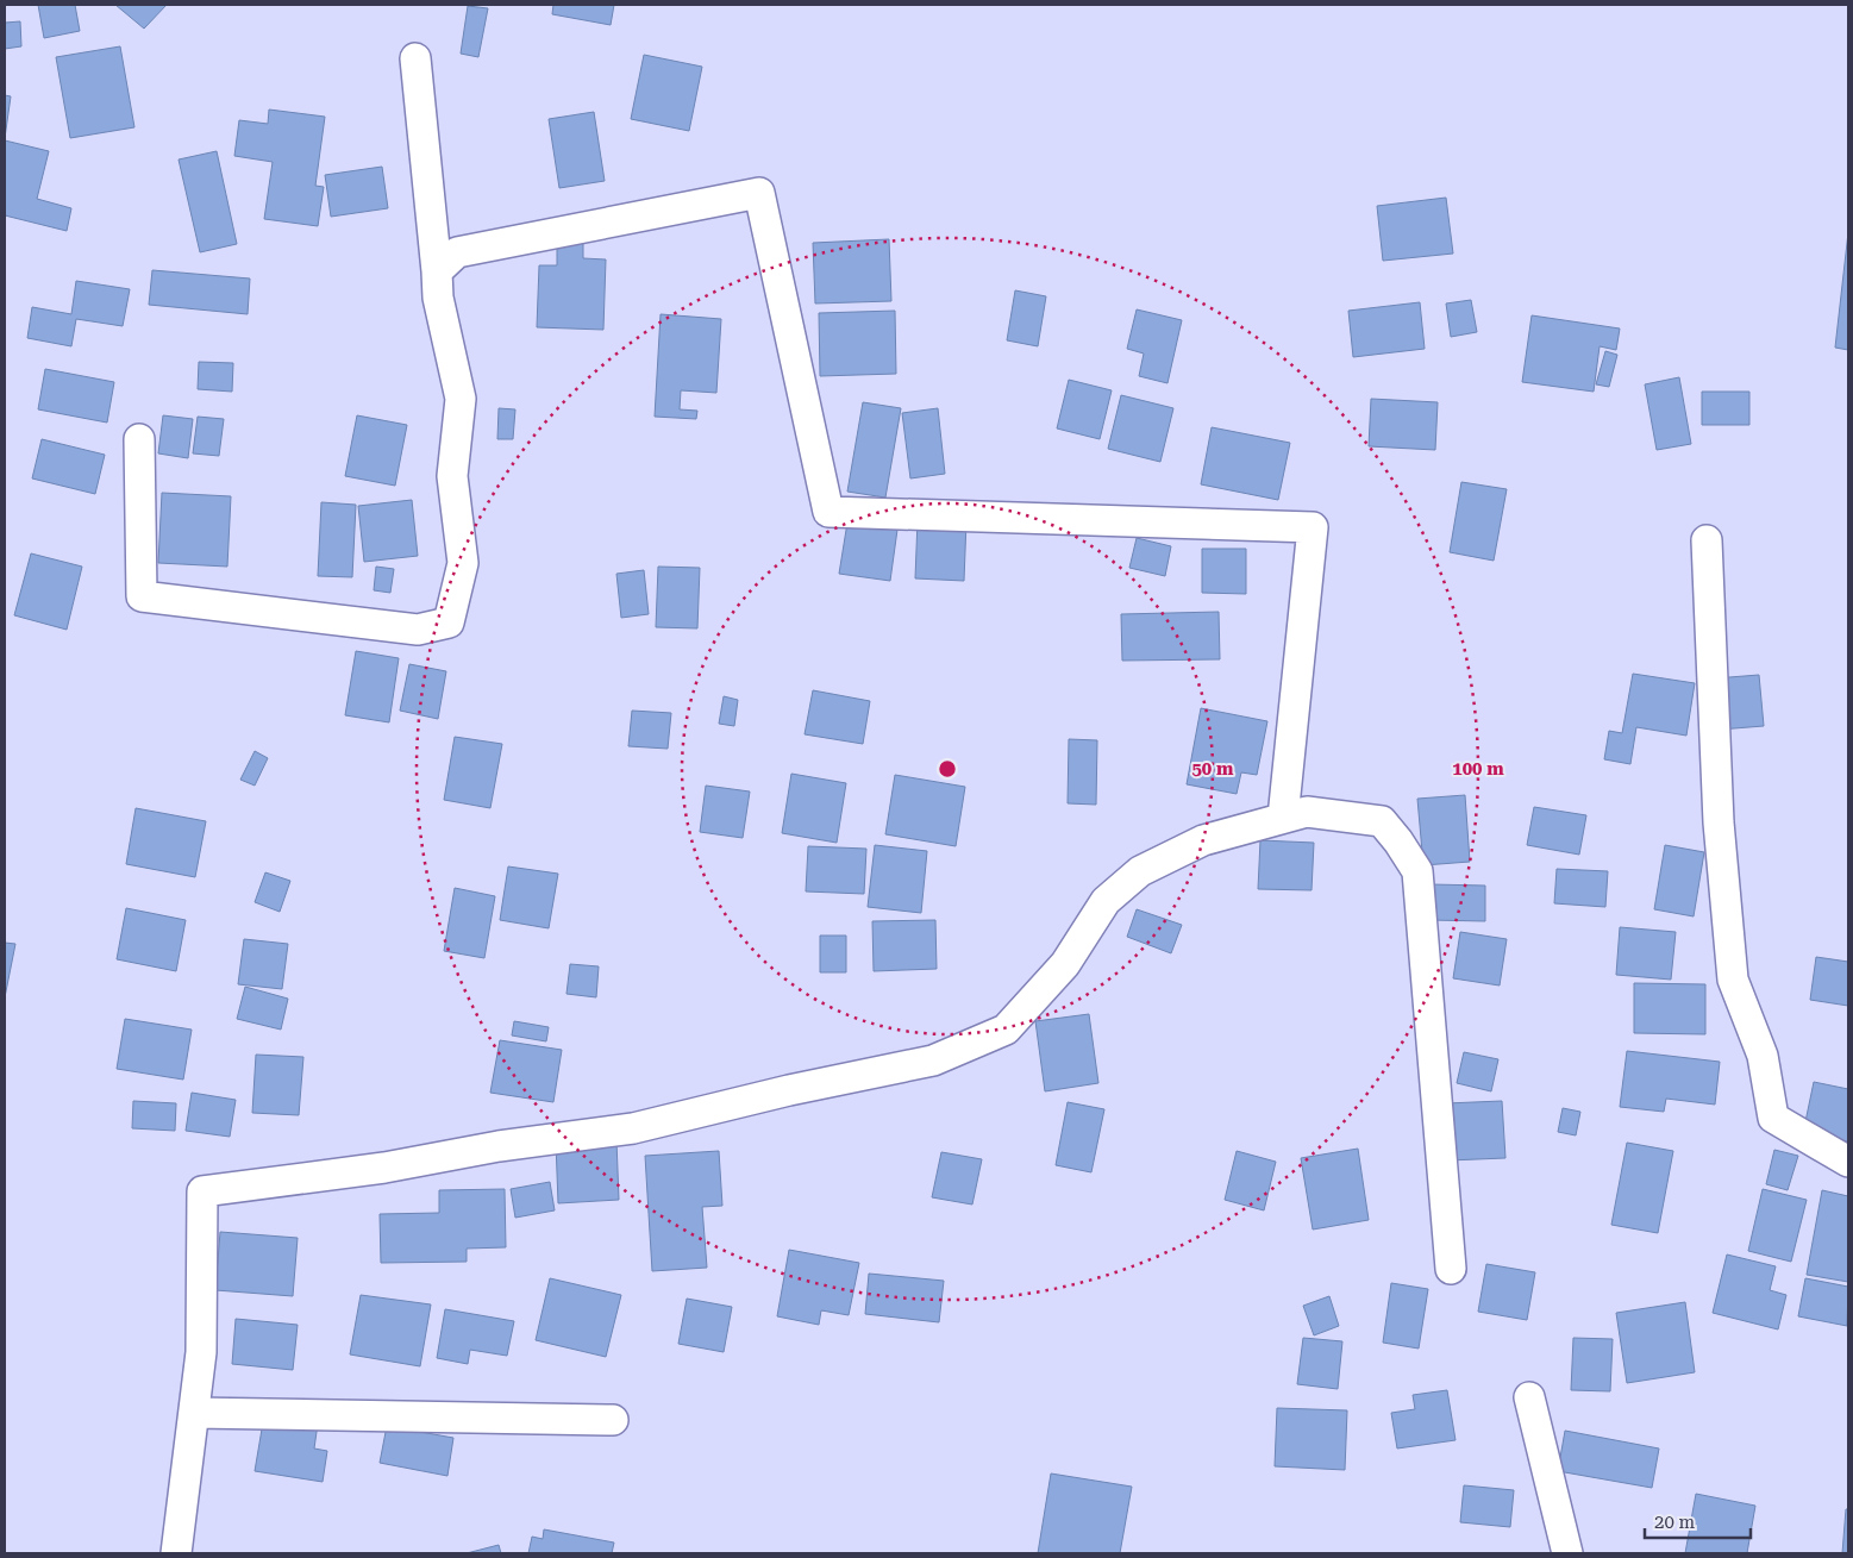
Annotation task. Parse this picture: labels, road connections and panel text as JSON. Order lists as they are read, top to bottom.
{
  "scale_bar": "20 m",
  "rings": ["50 m", "100 m"]
}
